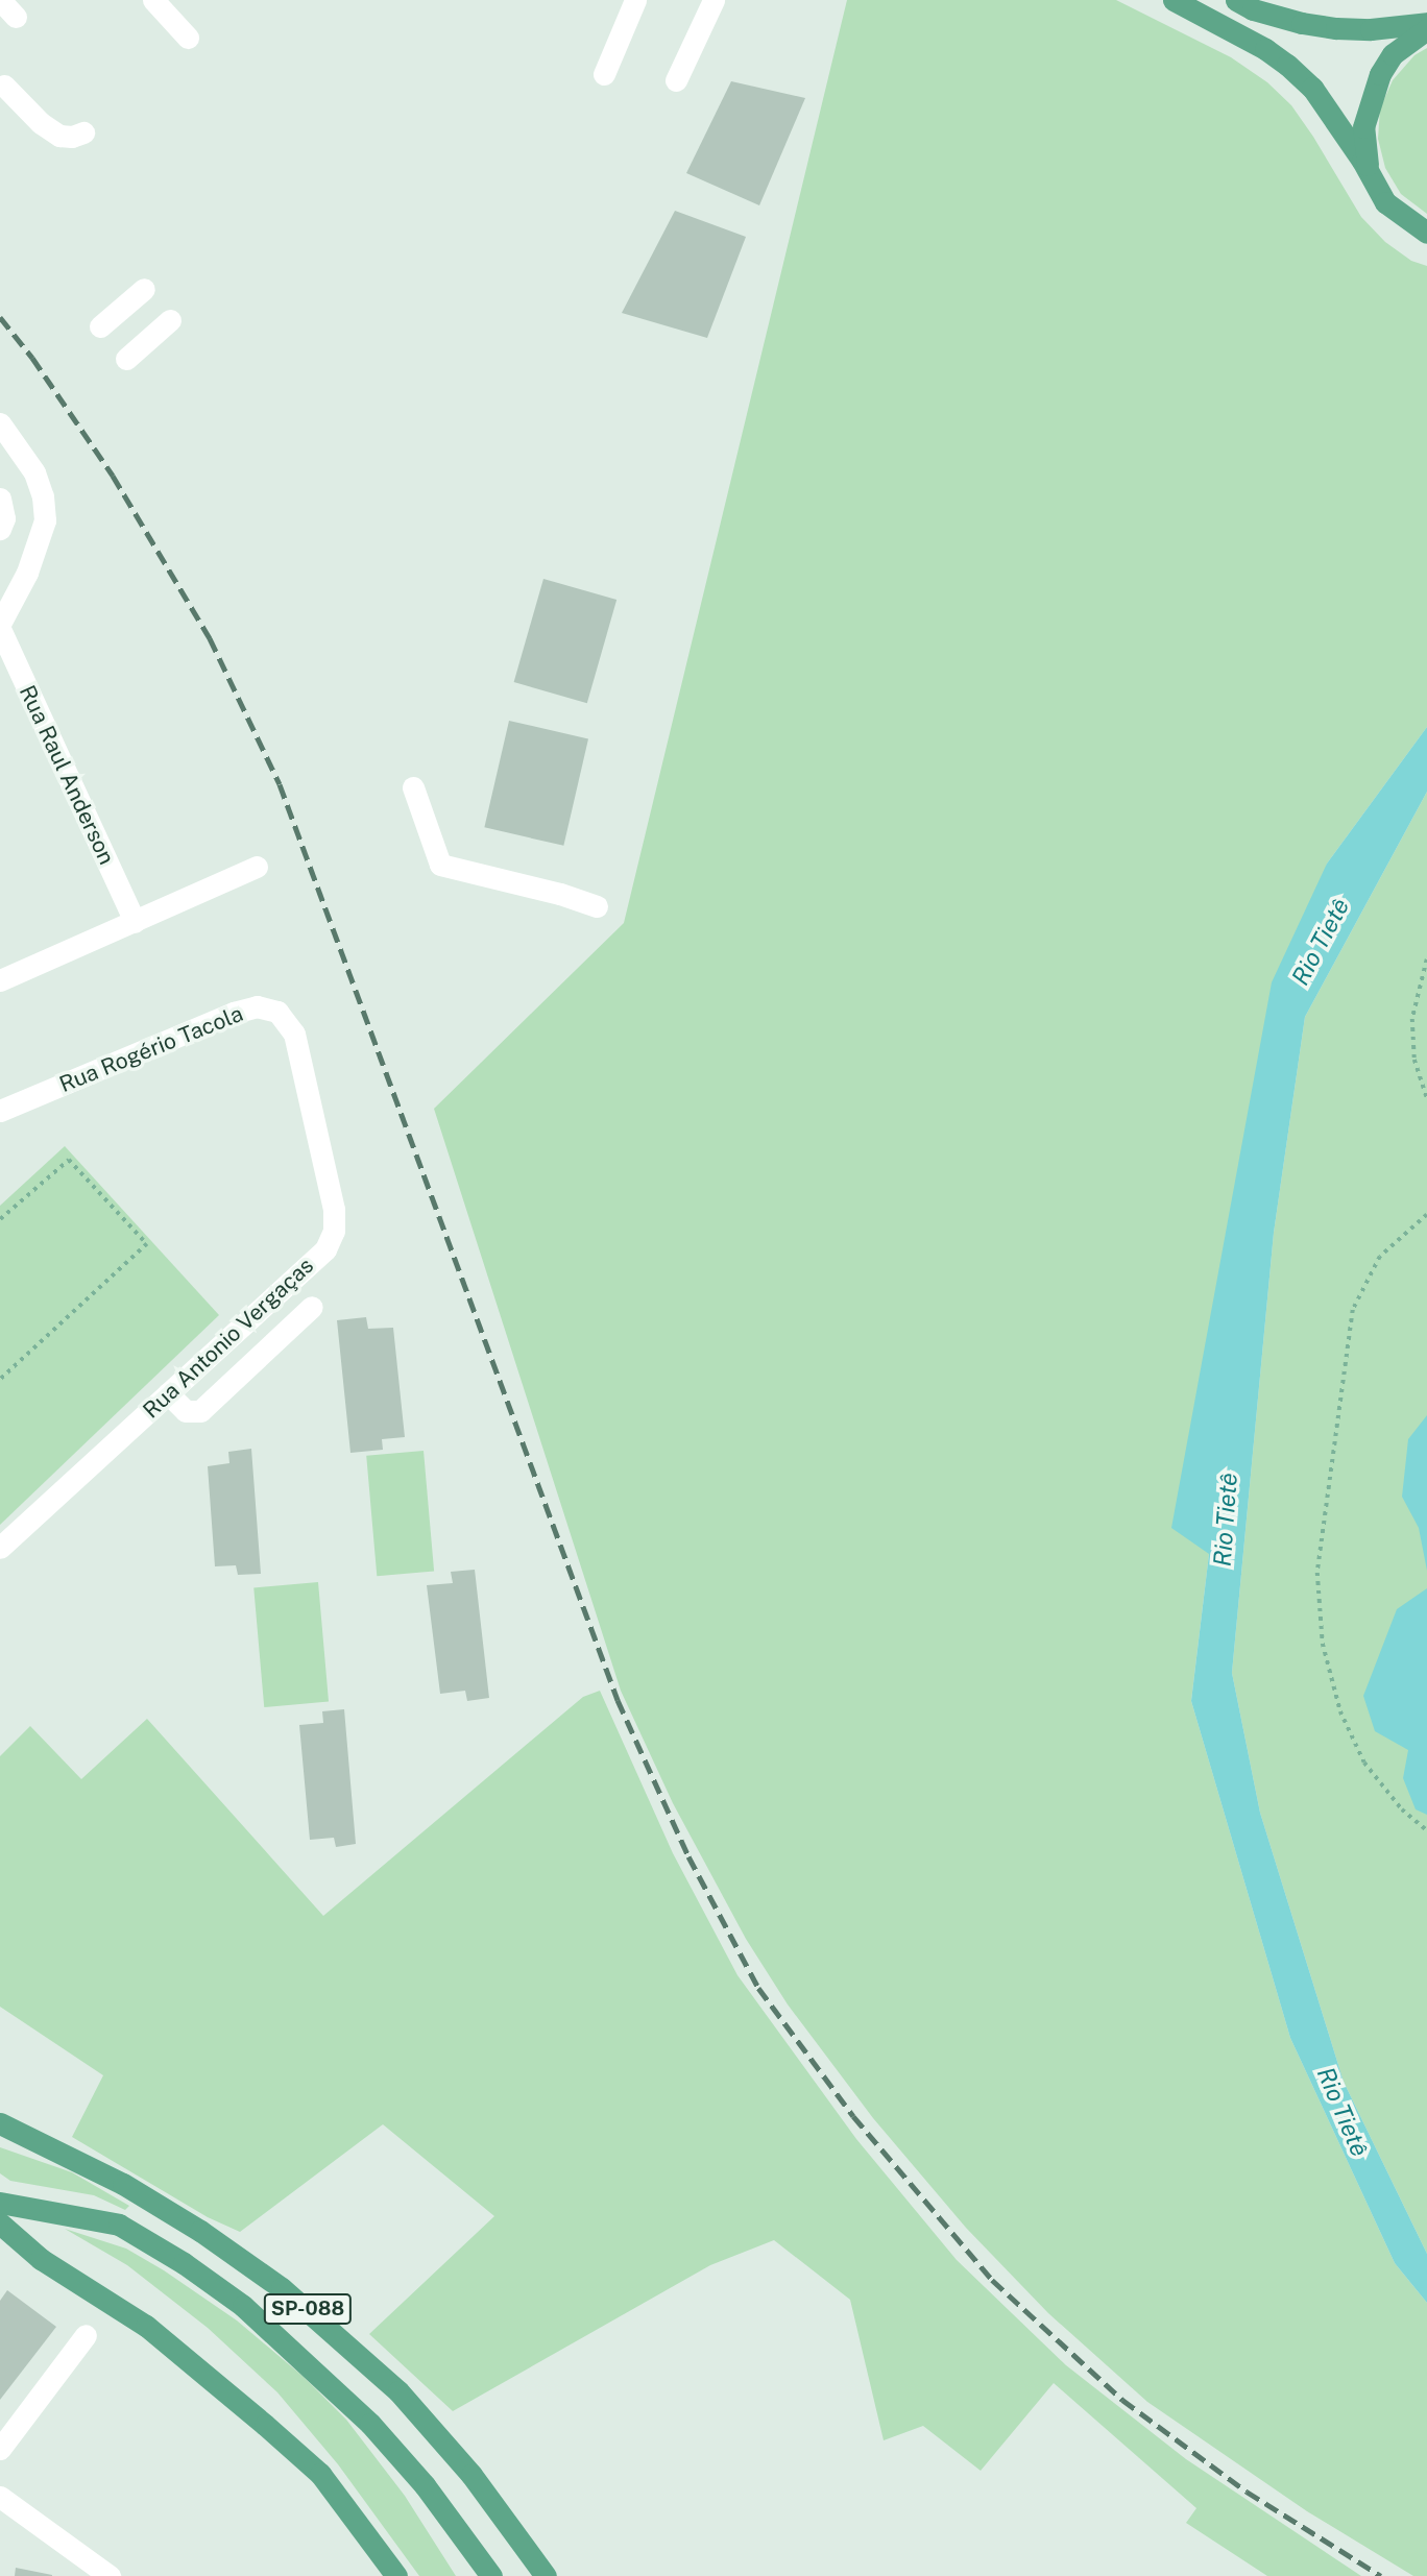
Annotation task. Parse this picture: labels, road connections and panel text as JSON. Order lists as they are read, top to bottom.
{
  "streets": {
    "main road": ["SP-088"],
    "street": ["Rua Raul Anderson", "Rua Rogério Tacola", "Rua Antonio Vergaças"]
  },
  "crossings": [
    ["Rua Rogério Tacola", "Rua Antonio Vergaças"]
  ],
  "water": ["Rio Tietê"]
}
